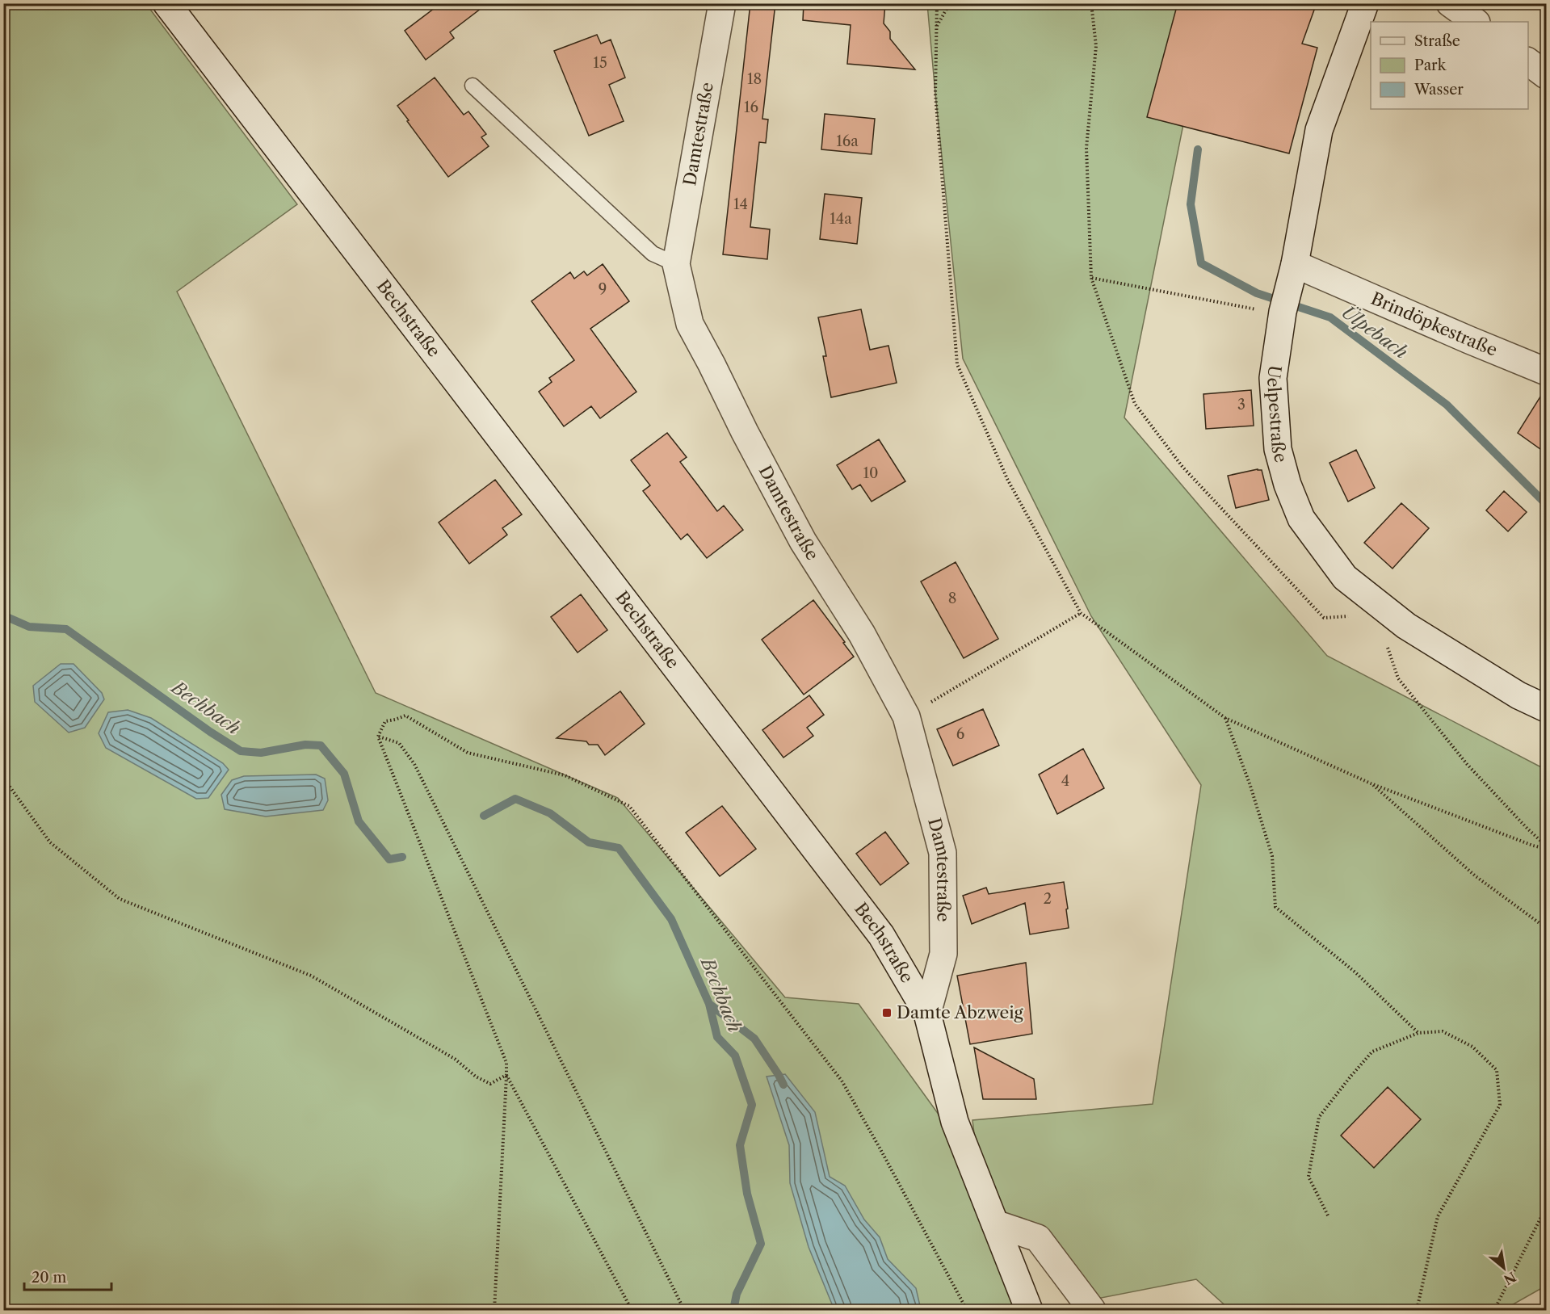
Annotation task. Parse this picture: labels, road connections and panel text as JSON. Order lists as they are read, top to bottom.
{
  "streets": {
    "main road": [
      "Damtestraße",
      "Bechstraße",
      "Brindöpkestraße",
      "Uelpestraße"
    ]
  },
  "crossings": [
    ["Damtestraße", "Bechstraße"],
    ["Brindöpkestraße", "Uelpestraße"]
  ],
  "water": ["Ülpebach", "Bechbach"],
  "places": {
    "transit": ["Damte Abzweig"]
  },
  "house_numbers": [
    "15",
    "18",
    "16",
    "16a",
    "14",
    "14a",
    "9",
    "3",
    "10",
    "8",
    "6",
    "4",
    "2"
  ],
  "legend": ["Straße", "Park", "Wasser"],
  "scale_bar": "20 m",
  "north": "bottom right"
}
